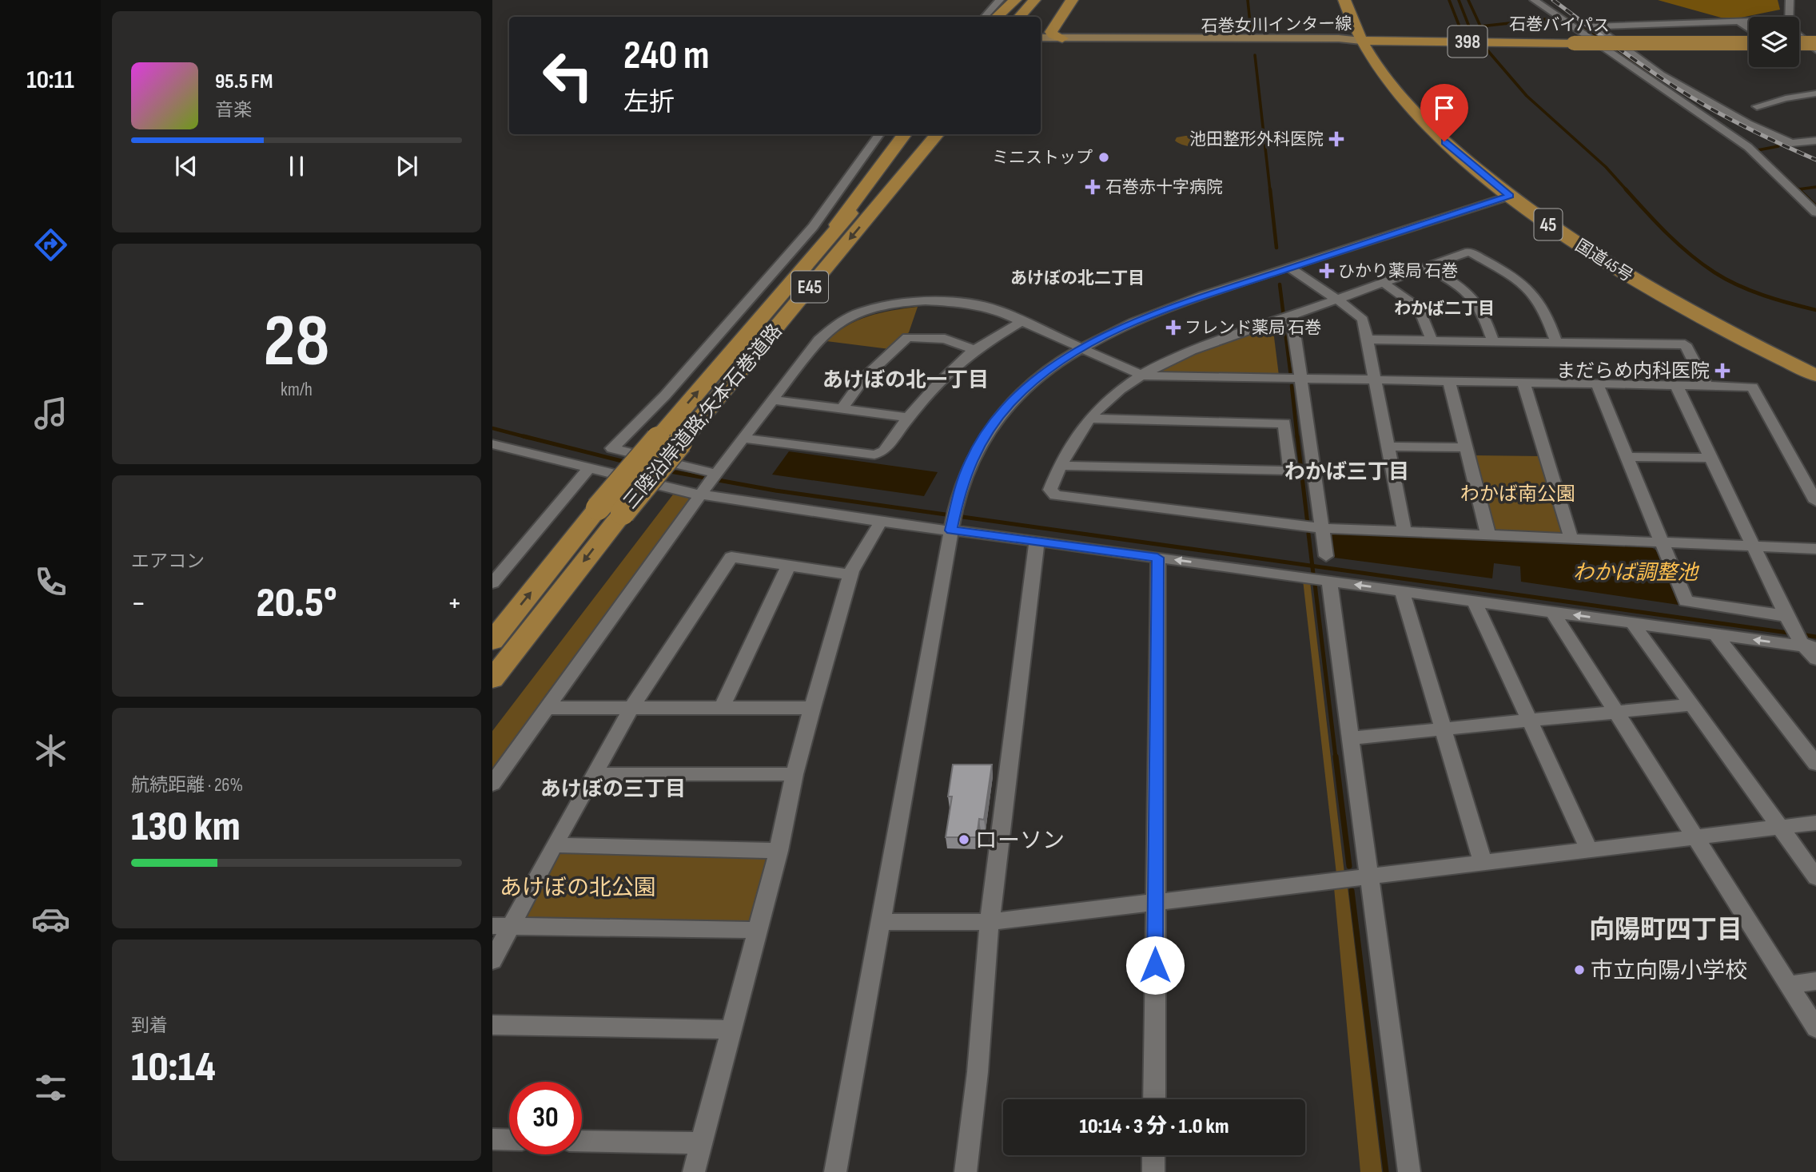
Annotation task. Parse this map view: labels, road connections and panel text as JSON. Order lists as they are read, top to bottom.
{
  "streets": {
    "highway": [
      "石巻バイパス",
      "398",
      "45",
      "国道45号",
      "E45",
      "三陸沿岸道路;矢本石巻道路"
    ],
    "main road": ["石巻女川インター線"]
  },
  "crossings": [
    ["石巻女川インター線", "石巻バイパス"],
    ["石巻女川インター線", "国道45号"],
    ["石巻バイパス", "国道45号"]
  ],
  "districts": [
    "あけぼの北二丁目",
    "わかば二丁目",
    "あけぼの北一丁目",
    "わかば三丁目",
    "あけぼの三丁目",
    "向陽町四丁目"
  ],
  "water": ["わかば調整池"],
  "parks": ["わかば南公園", "あけぼの北公園"],
  "places": {
    "health": [
      "池田整形外科医院",
      "石巻赤十字病院",
      "ひかり薬局 石巻",
      "フレンド薬局 石巻",
      "まだらめ内科医院"
    ],
    "other": ["ミニストップ", "ローソン", "市立向陽小学校"]
  },
  "page": {
    "tabs": "10:11",
    "turn": ["240 m", "左折"],
    "song": ["95.5 FM", "音楽"],
    "tile": [
      ["28", "km/h"],
      "エアコン",
      ["航続距離 · 26%", "130 km"],
      ["到着", "10:14"]
    ],
    "heat": ["−", "20.5°", "+"],
    "limit": "30",
    "trip": "10:14 · 3 分 · 1.0 km"
  }
}
